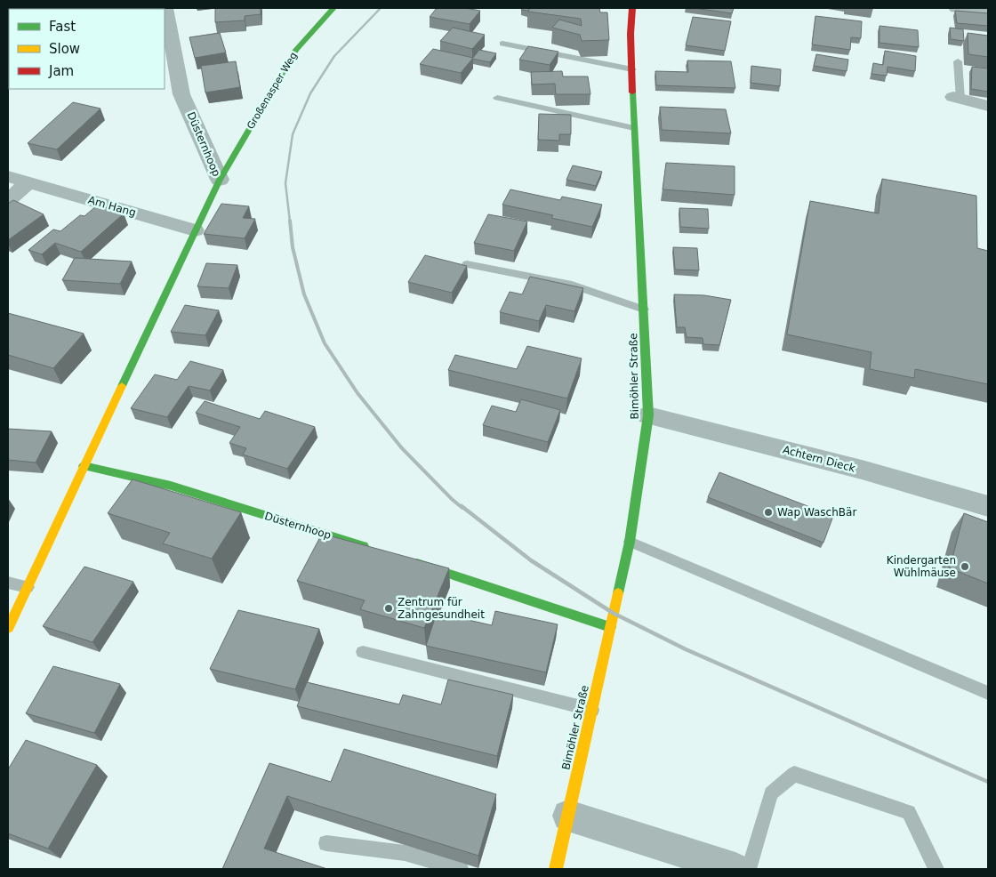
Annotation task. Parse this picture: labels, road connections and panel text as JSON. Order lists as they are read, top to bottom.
{
  "streets": {
    "street": [
      "Großenasper Weg",
      "Düsternhoop",
      "Am Hang",
      "Bimöhler Straße",
      "Achtern Dieck"
    ]
  },
  "crossings": [
    ["Großenasper Weg", "Düsternhoop"],
    ["Düsternhoop", "Am Hang"],
    ["Bimöhler Straße", "Achtern Dieck"]
  ],
  "places": ["Wap WaschBär", "Kindergarten Wühlmäuse", "Zentrum für Zahngesundheit"],
  "legend": ["Fast", "Slow", "Jam"]
}
